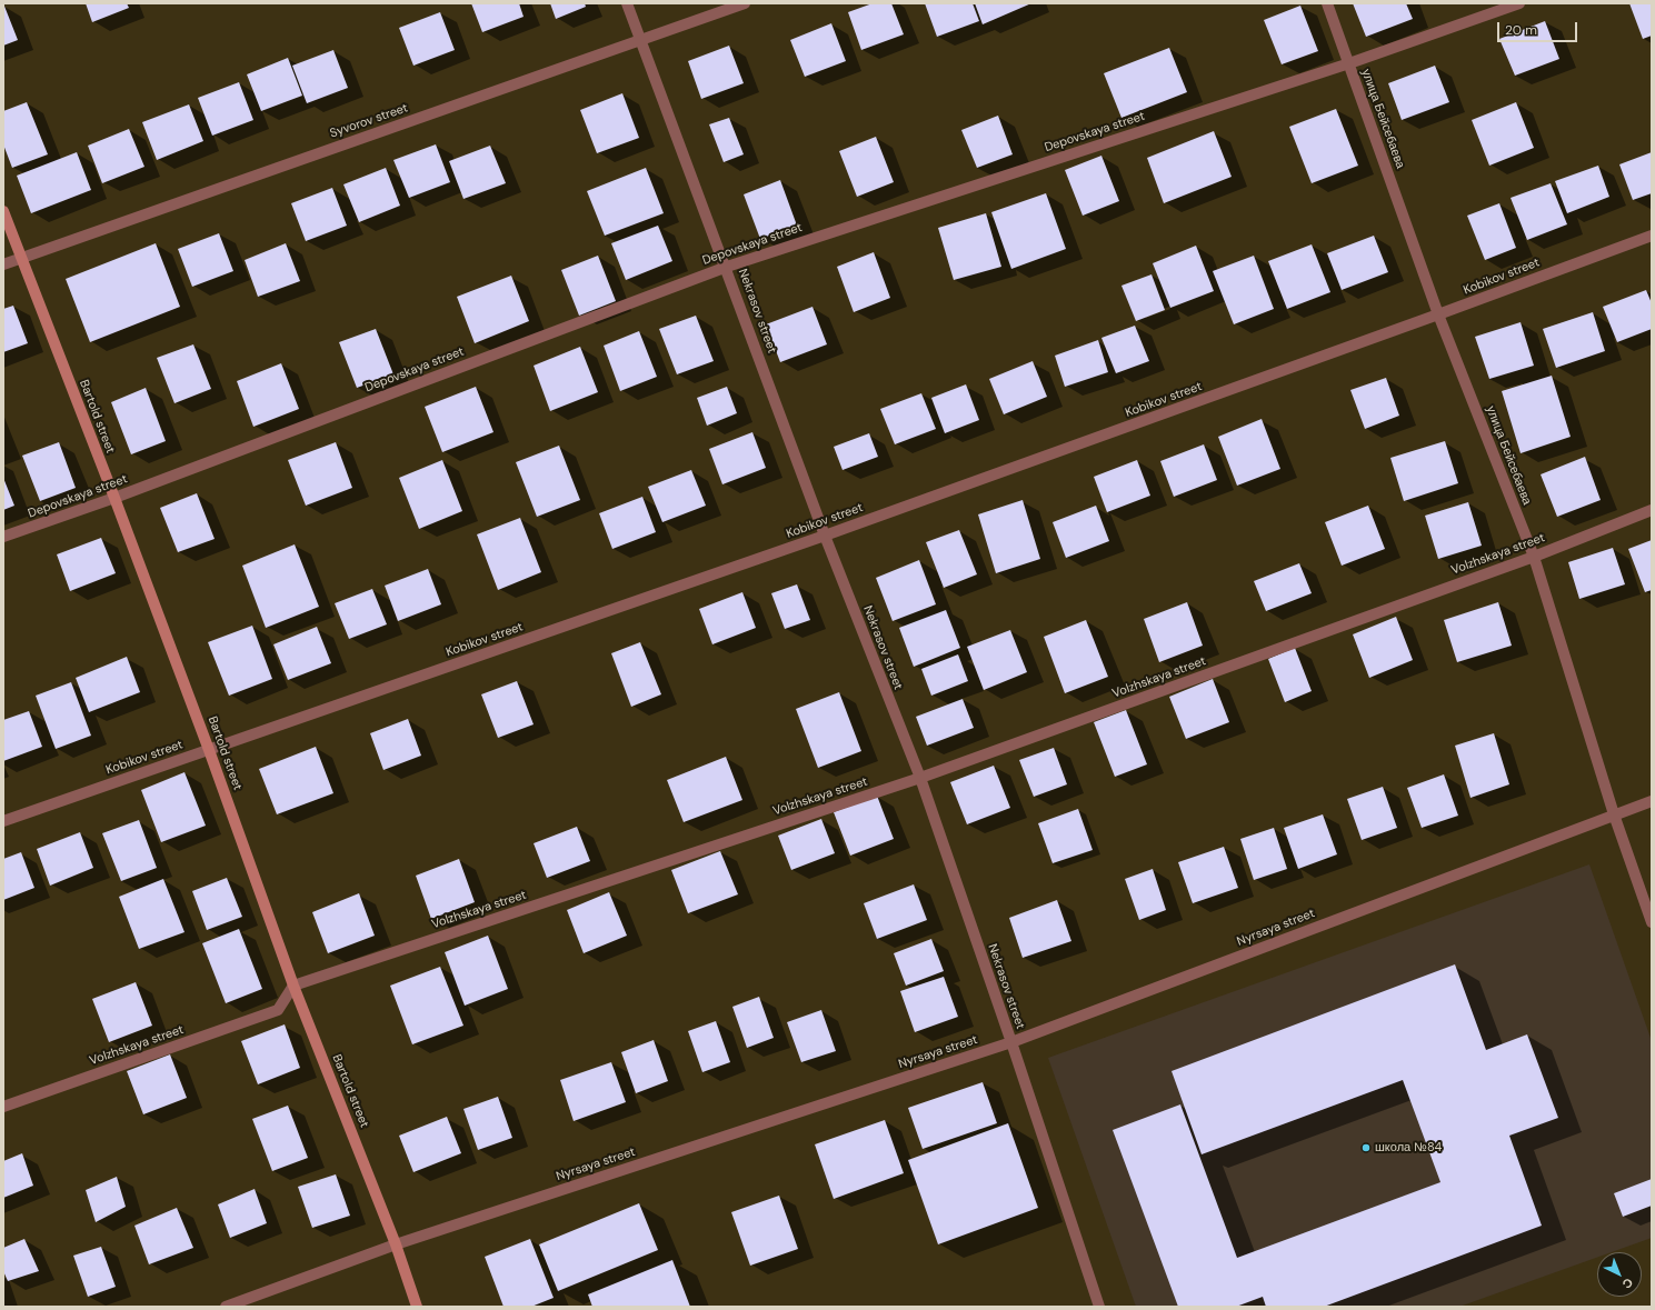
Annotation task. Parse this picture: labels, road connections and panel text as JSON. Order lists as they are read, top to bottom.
{
  "streets": {
    "street": [
      "улица Бейсебаева",
      "Syvorov street",
      "Depovskaya street",
      "Kobikov street",
      "Nekrasov street",
      "Bartold street",
      "Volzhskaya street",
      "Nyrsaya street"
    ]
  },
  "crossings": [
    ["улица Бейсебаева", "Depovskaya street"],
    ["улица Бейсебаева", "Kobikov street"],
    ["улица Бейсебаева", "Volzhskaya street"],
    ["улица Бейсебаева", "Nyrsaya street"],
    ["Syvorov street", "Nekrasov street"],
    ["Syvorov street", "Bartold street"],
    ["Depovskaya street", "Nekrasov street"],
    ["Depovskaya street", "Bartold street"],
    ["Kobikov street", "Nekrasov street"],
    ["Kobikov street", "Bartold street"],
    ["Nekrasov street", "Volzhskaya street"],
    ["Nekrasov street", "Nyrsaya street"],
    ["Bartold street", "Volzhskaya street"],
    ["Bartold street", "Nyrsaya street"]
  ],
  "places": ["школа №84"],
  "scale_bar": "20 m",
  "north": "bottom right"
}
